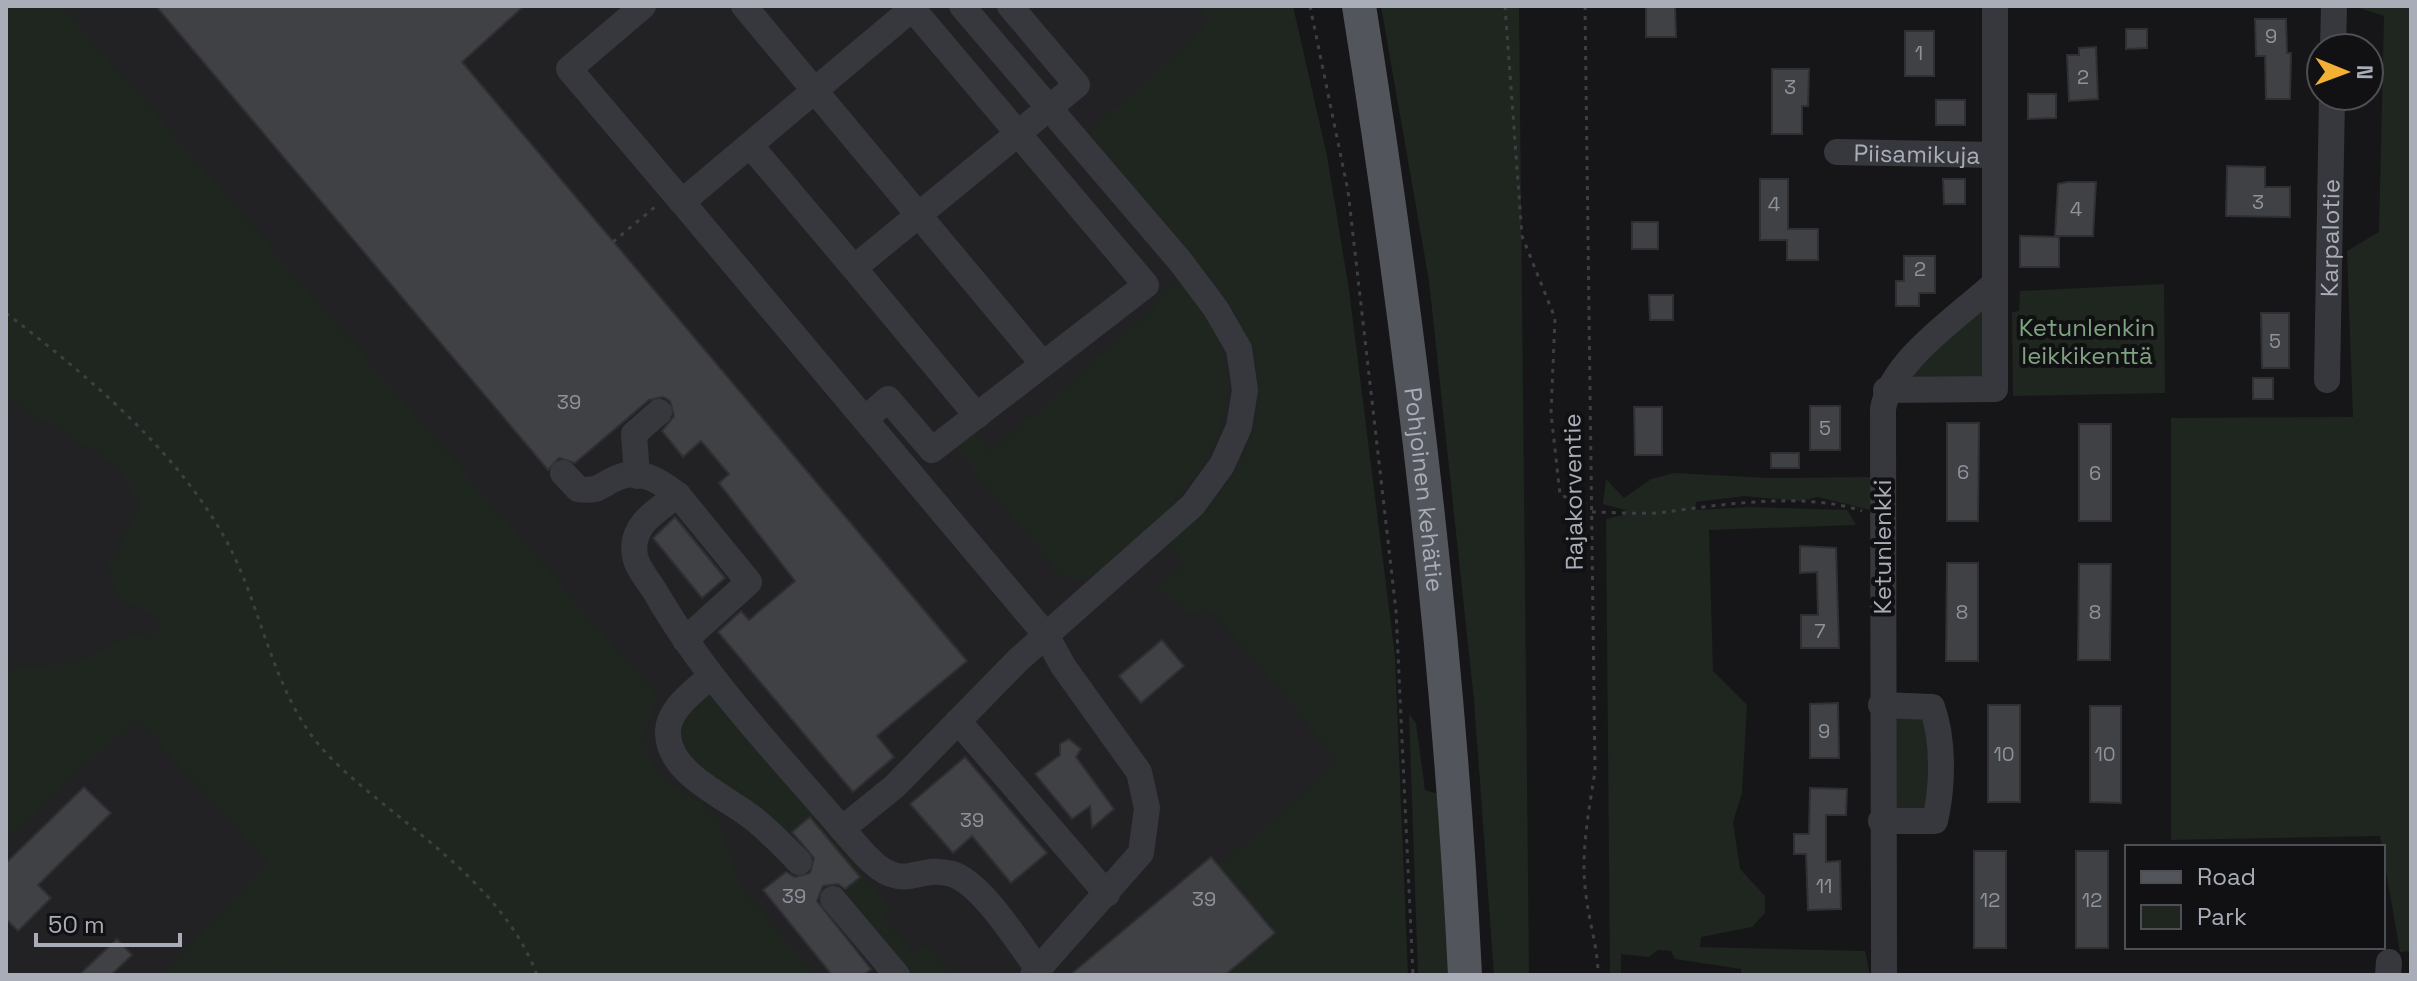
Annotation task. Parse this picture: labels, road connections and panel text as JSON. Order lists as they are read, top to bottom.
{
  "streets": {
    "main road": ["Pohjoinen kehätie"],
    "street": ["Piisamikuja", "Karpalotie", "Ketunlenkki"],
    "path": ["Rajakorventie"]
  },
  "parks": ["Ketunlenkin leikkikenttä"],
  "house_numbers": [
    "9",
    "1",
    "2",
    "3",
    "3",
    "4",
    "4",
    "2",
    "5",
    "39",
    "5",
    "6",
    "6",
    "8",
    "8",
    "7",
    "9",
    "10",
    "10",
    "39",
    "11",
    "39",
    "39",
    "12",
    "12"
  ],
  "legend": ["Road", "Park"],
  "scale_bar": "50 m",
  "north": "right"
}
